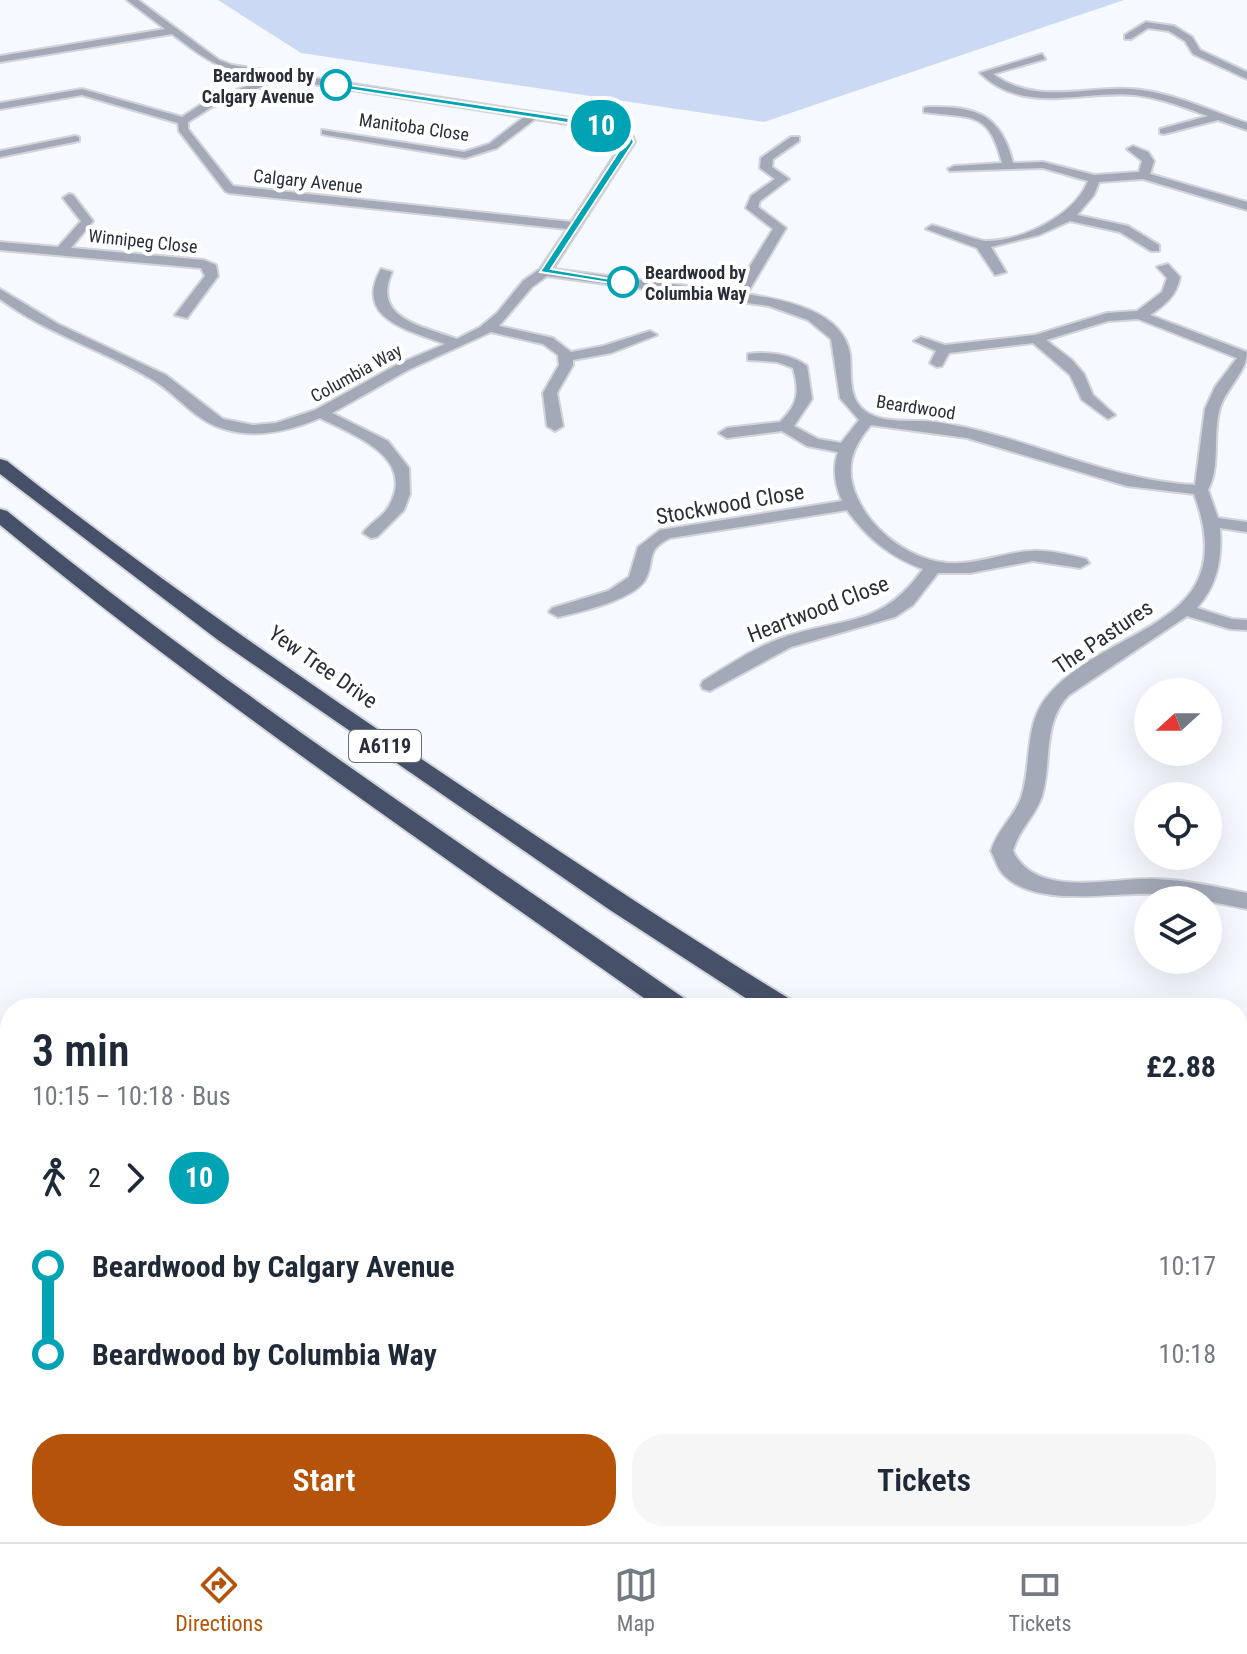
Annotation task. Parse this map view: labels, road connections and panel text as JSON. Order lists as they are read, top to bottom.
{
  "streets": {
    "highway": ["Yew Tree Drive", "A6119"],
    "street": [
      "Manitoba Close",
      "Calgary Avenue",
      "Winnipeg Close",
      "Columbia Way",
      "Beardwood",
      "Stockwood Close",
      "Heartwood Close",
      "The Pastures"
    ]
  },
  "crossings": [
    ["Manitoba Close", "Columbia Way"],
    ["Calgary Avenue", "Columbia Way"],
    ["Columbia Way", "Beardwood"],
    ["Beardwood", "The Pastures"]
  ],
  "places": ["Beardwood by Calgary Avenue", "Beardwood by Columbia Way"],
  "lines": ["bus line 10"],
  "north": "left",
  "page": {
    "on_map": "10",
    "heading": ["3 min", "10:15 – 10:18 · Bus", "£2.88"],
    "legs": ["2", "10"],
    "list": [
      {
        "name": "Beardwood by Calgary Avenue",
        "value": "10:17"
      },
      {
        "name": "Beardwood by Columbia Way",
        "value": "10:18"
      }
    ],
    "buttons": ["Start", "Tickets"],
    "tabs": ["Directions", "Map", "Tickets"]
  }
}
